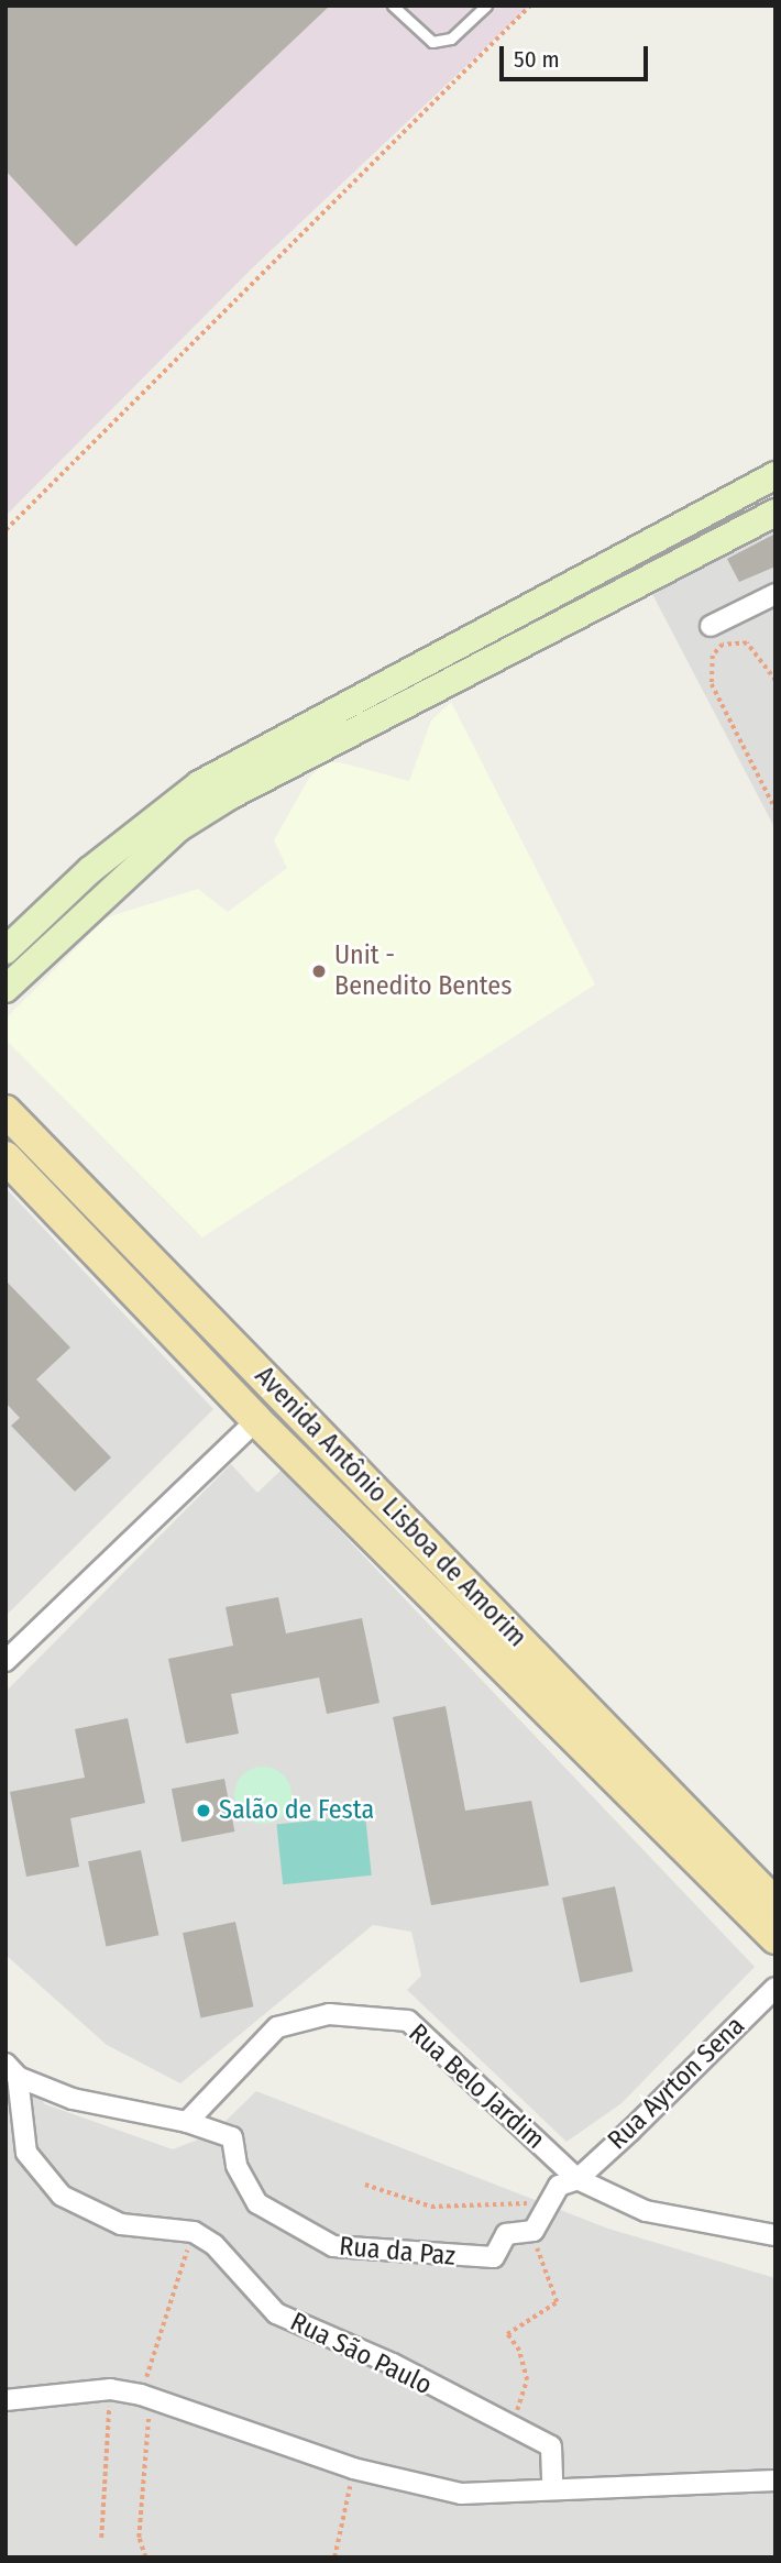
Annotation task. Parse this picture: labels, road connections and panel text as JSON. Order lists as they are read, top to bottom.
{
  "streets": {
    "main road": ["Avenida Antônio Lisboa de Amorim"],
    "street": [
      "Rua Ayrton Sena",
      "Rua Belo Jardim",
      "Rua da Paz",
      "Rua São Paulo"
    ]
  },
  "crossings": [
    ["Rua Ayrton Sena", "Rua Belo Jardim"],
    ["Rua Belo Jardim", "Rua da Paz"]
  ],
  "places": ["Unit - Benedito Bentes", "Salão de Festa"],
  "scale_bar": "50 m"
}
